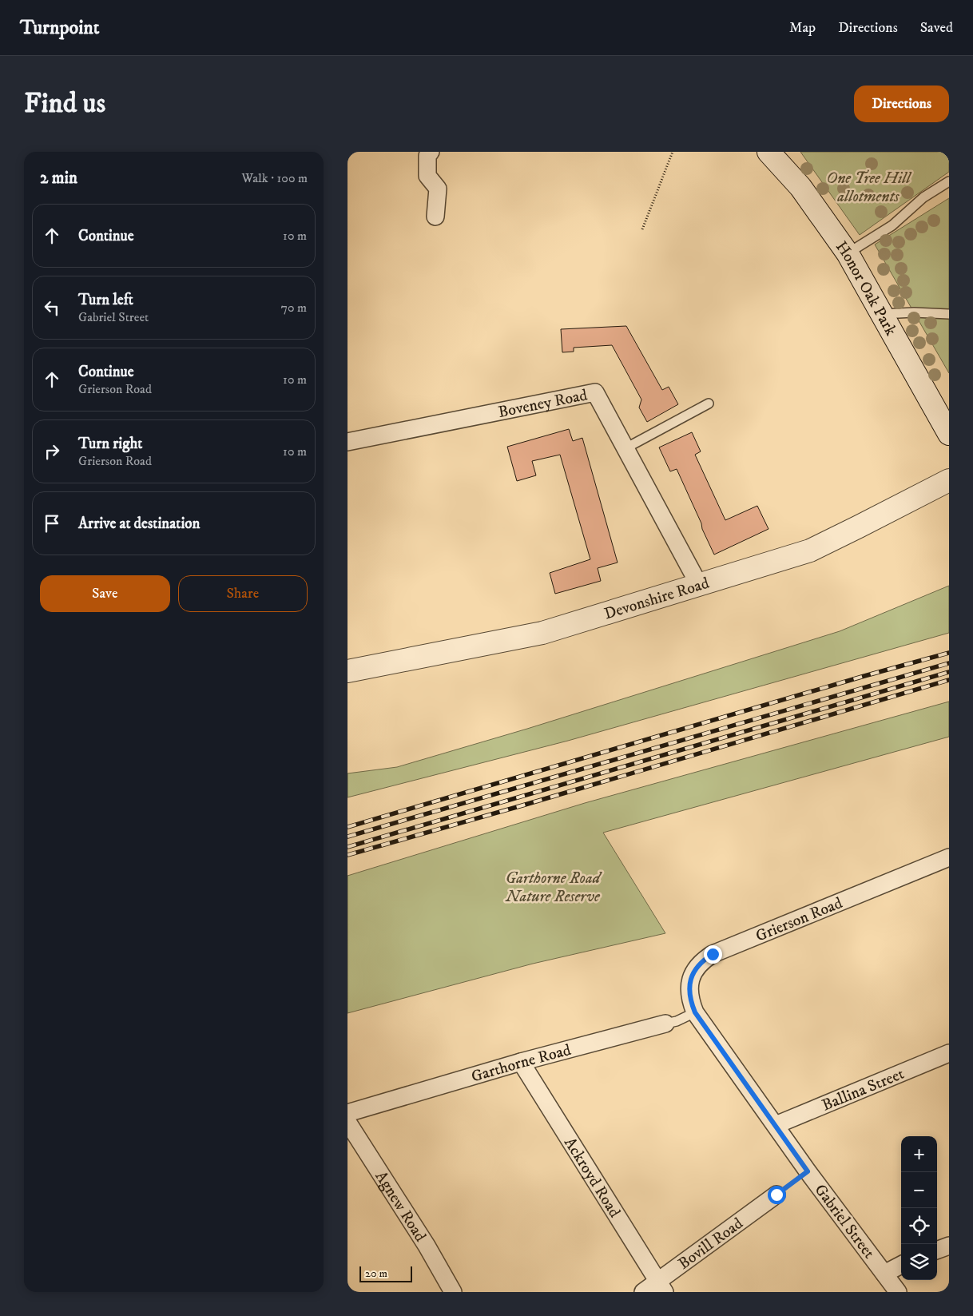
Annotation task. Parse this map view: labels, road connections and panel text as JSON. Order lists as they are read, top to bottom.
{
  "streets": {
    "street": [
      "Honor Oak Park",
      "Boveney Road",
      "Devonshire Road",
      "Grierson Road",
      "Garthorne Road",
      "Ballina Street",
      "Ackroyd Road",
      "Agnew Road",
      "Gabriel Street",
      "Bovill Road"
    ]
  },
  "crossings": [
    ["Boveney Road", "Devonshire Road"],
    ["Grierson Road", "Garthorne Road"],
    ["Grierson Road", "Gabriel Street"],
    ["Garthorne Road", "Ackroyd Road"],
    ["Garthorne Road", "Gabriel Street"],
    ["Ballina Street", "Gabriel Street"],
    ["Ackroyd Road", "Bovill Road"]
  ],
  "parks": ["One Tree Hill allotments", "Garthorne Road Nature Reserve"],
  "scale_bar": "20 m",
  "page": {
    "header": "Turnpoint",
    "nav": ["Map", "Directions", "Saved"],
    "buttons": [
      "Directions",
      ["Save", "Share"]
    ],
    "title": "Find us",
    "heading": ["2 min", "Walk · 100 m"],
    "list": [
      ["Continue", "10 m"],
      ["Turn left", "Gabriel Street", "70 m"],
      ["Continue", "Grierson Road", "10 m"],
      ["Turn right", "Grierson Road", "10 m"],
      "Arrive at destination"
    ],
    "map_buttons": ["+", "−"],
    "scale": "20 m"
  }
}
